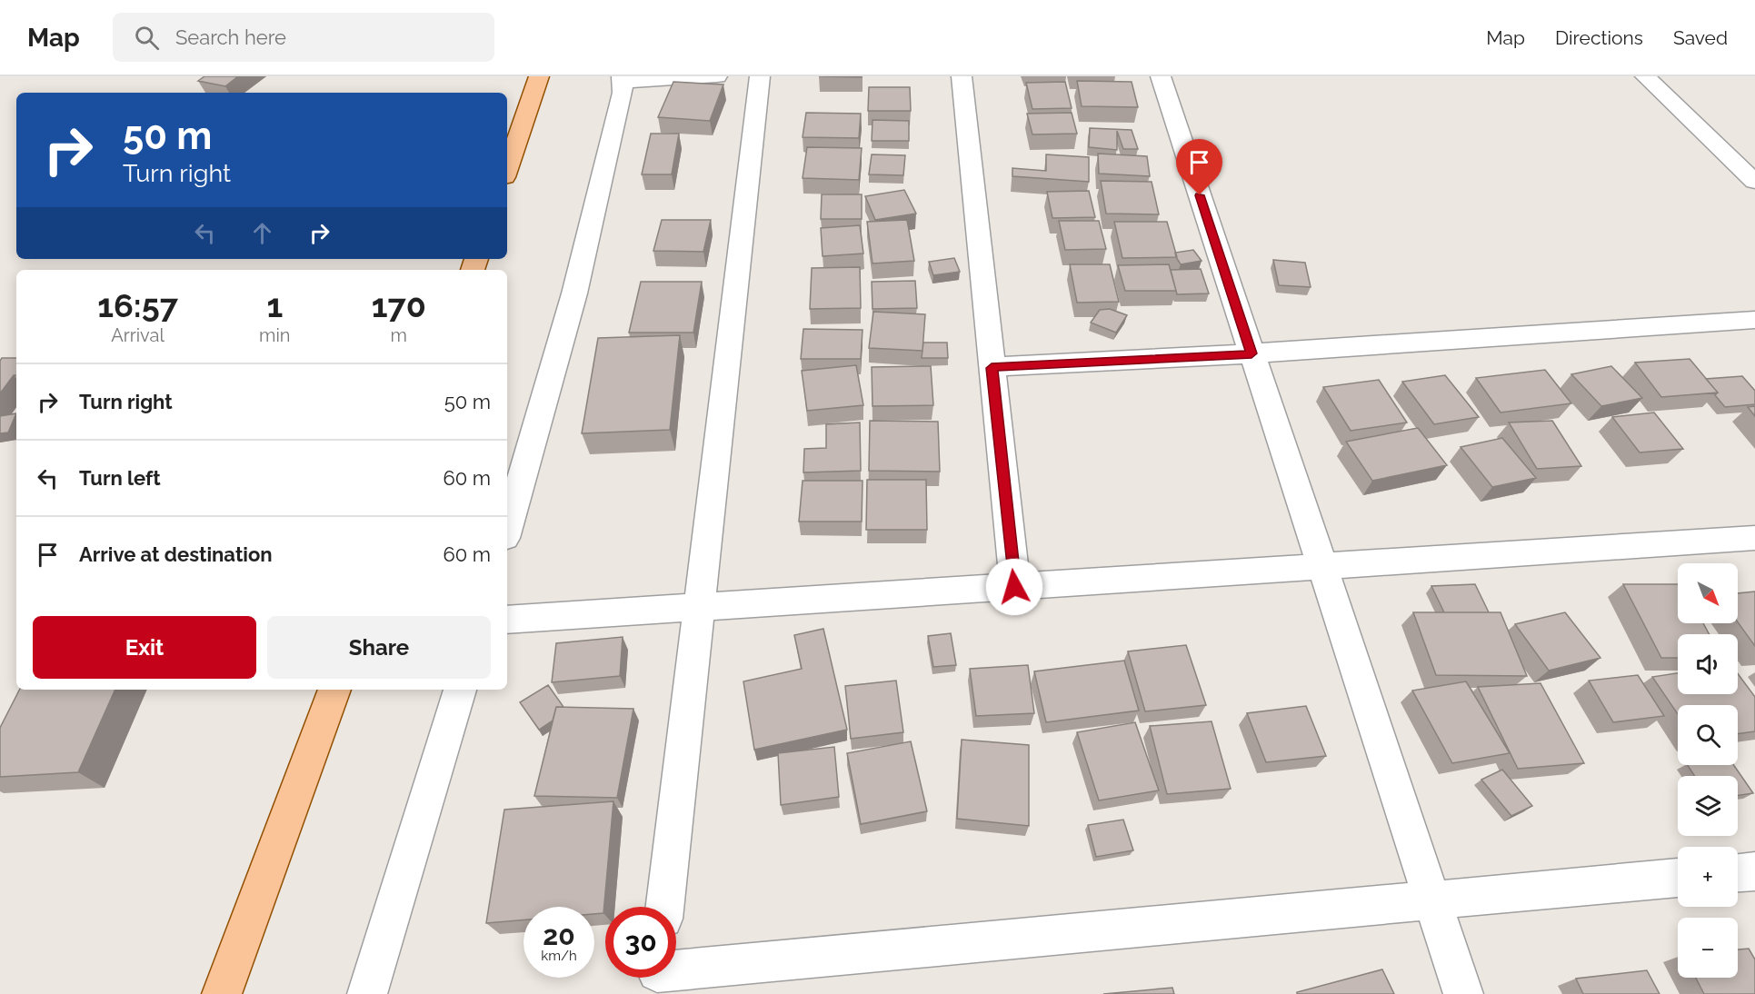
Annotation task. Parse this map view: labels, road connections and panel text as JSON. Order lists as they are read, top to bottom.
{
  "north": "bottom right",
  "page": {
    "header": "Map",
    "search": "Search here",
    "nav": ["Map", "Directions", "Saved"],
    "turn": ["50 m", "Turn right"],
    "eta": [
      "16:57",
      "Arrival",
      "1",
      "min",
      "170",
      "m"
    ],
    "list": [
      {
        "name": "Turn right",
        "value": "50 m"
      },
      {
        "name": "Turn left",
        "value": "60 m"
      },
      {
        "name": "Arrive at destination",
        "value": "60 m"
      }
    ],
    "map_buttons": ["+", "−"],
    "buttons": ["Exit", "Share"],
    "speed": "20 km/h",
    "limit": "30"
  }
}
